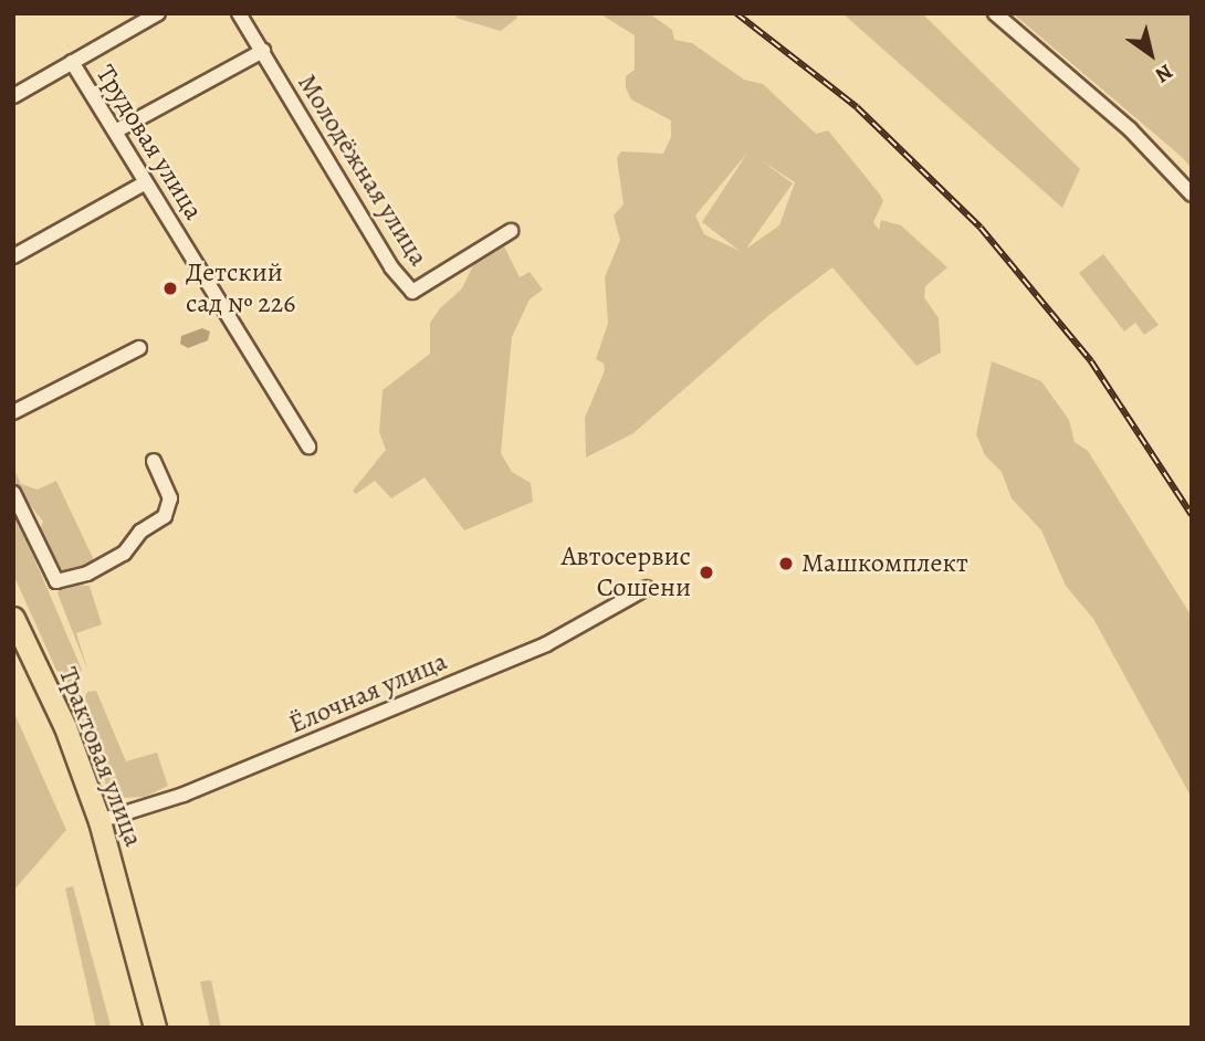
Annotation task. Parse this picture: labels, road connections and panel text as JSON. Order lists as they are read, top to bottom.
{
  "streets": {
    "main road": ["Трактовая улица"],
    "street": ["Трудовая улица", "Молодёжная улица", "Ёлочная улица"]
  },
  "crossings": [
    ["Ёлочная улица", "Трактовая улица"]
  ],
  "places": ["Детский сад № 226", "Машкомплект", "Автосервис Сошени"],
  "north": "bottom right"
}
